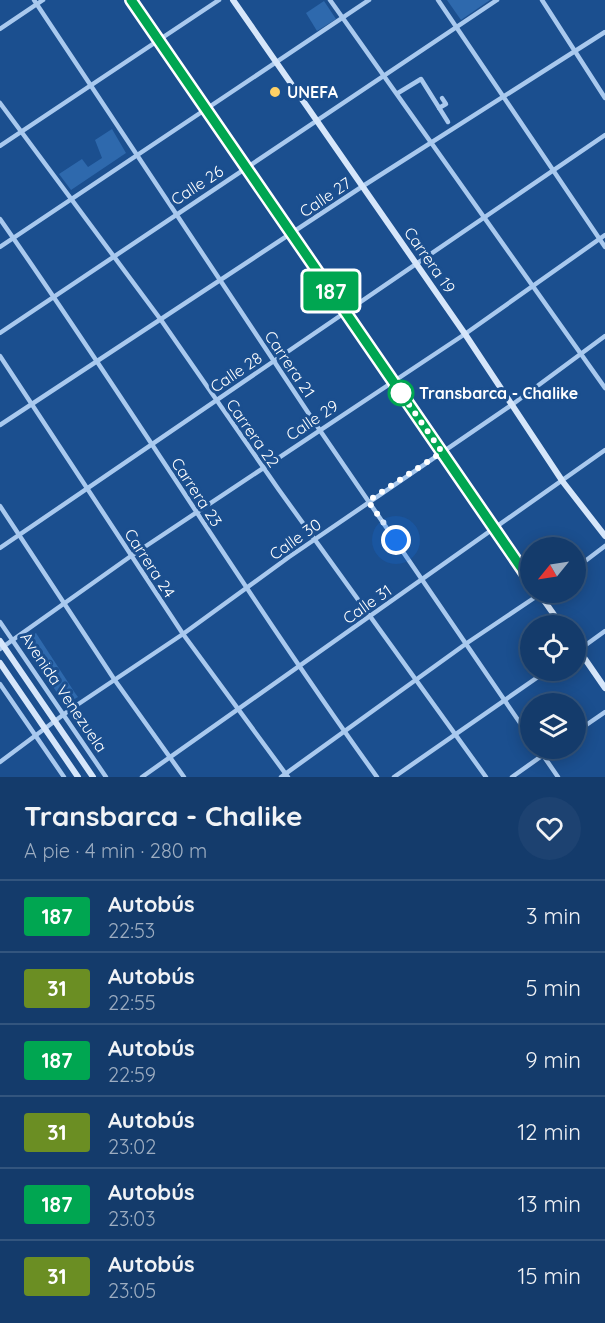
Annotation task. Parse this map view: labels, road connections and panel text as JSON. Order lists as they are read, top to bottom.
{
  "streets": {
    "street": [
      "Calle 26",
      "Calle 27",
      "Carrera 19",
      "Carrera 21",
      "Calle 28",
      "Calle 29",
      "Carrera 22",
      "Carrera 23",
      "Calle 30",
      "Carrera 24",
      "Calle 31",
      "Avenida Venezuela"
    ]
  },
  "crossings": [
    ["Calle 26", "Carrera 19"],
    ["Calle 26", "Carrera 21"],
    ["Calle 26", "Carrera 22"],
    ["Calle 26", "Carrera 23"],
    ["Calle 27", "Carrera 19"],
    ["Calle 27", "Carrera 21"],
    ["Calle 27", "Carrera 22"],
    ["Calle 27", "Carrera 23"],
    ["Calle 27", "Carrera 24"],
    ["Carrera 19", "Calle 28"],
    ["Carrera 19", "Calle 29"],
    ["Carrera 19", "Calle 30"],
    ["Carrera 19", "Calle 31"],
    ["Carrera 21", "Calle 28"],
    ["Carrera 21", "Calle 29"],
    ["Carrera 21", "Calle 30"],
    ["Carrera 21", "Calle 31"],
    ["Calle 28", "Carrera 22"],
    ["Calle 28", "Carrera 23"],
    ["Calle 28", "Carrera 24"],
    ["Calle 29", "Carrera 22"],
    ["Calle 29", "Carrera 23"],
    ["Calle 29", "Carrera 24"],
    ["Calle 29", "Avenida Venezuela"],
    ["Carrera 22", "Calle 30"],
    ["Carrera 22", "Calle 31"],
    ["Carrera 23", "Calle 30"],
    ["Carrera 23", "Calle 31"],
    ["Calle 30", "Carrera 24"],
    ["Calle 30", "Avenida Venezuela"],
    ["Carrera 24", "Calle 31"]
  ],
  "places": ["UNEFA", "Transbarca - Chalike"],
  "lines": ["bus line 187"],
  "north": "bottom left",
  "page": {
    "on_map": "187",
    "heading": ["Transbarca - Chalike", "A pie · 4 min · 280 m"],
    "list": [
      {
        "mark": "187",
        "name": "Autobús",
        "note": "22:53",
        "value": "3 min"
      },
      {
        "mark": "31",
        "name": "Autobús",
        "note": "22:55",
        "value": "5 min"
      },
      {
        "mark": "187",
        "name": "Autobús",
        "note": "22:59",
        "value": "9 min"
      },
      {
        "mark": "31",
        "name": "Autobús",
        "note": "23:02",
        "value": "12 min"
      },
      {
        "mark": "187",
        "name": "Autobús",
        "note": "23:03",
        "value": "13 min"
      },
      {
        "mark": "31",
        "name": "Autobús",
        "note": "23:05",
        "value": "15 min"
      }
    ]
  }
}
